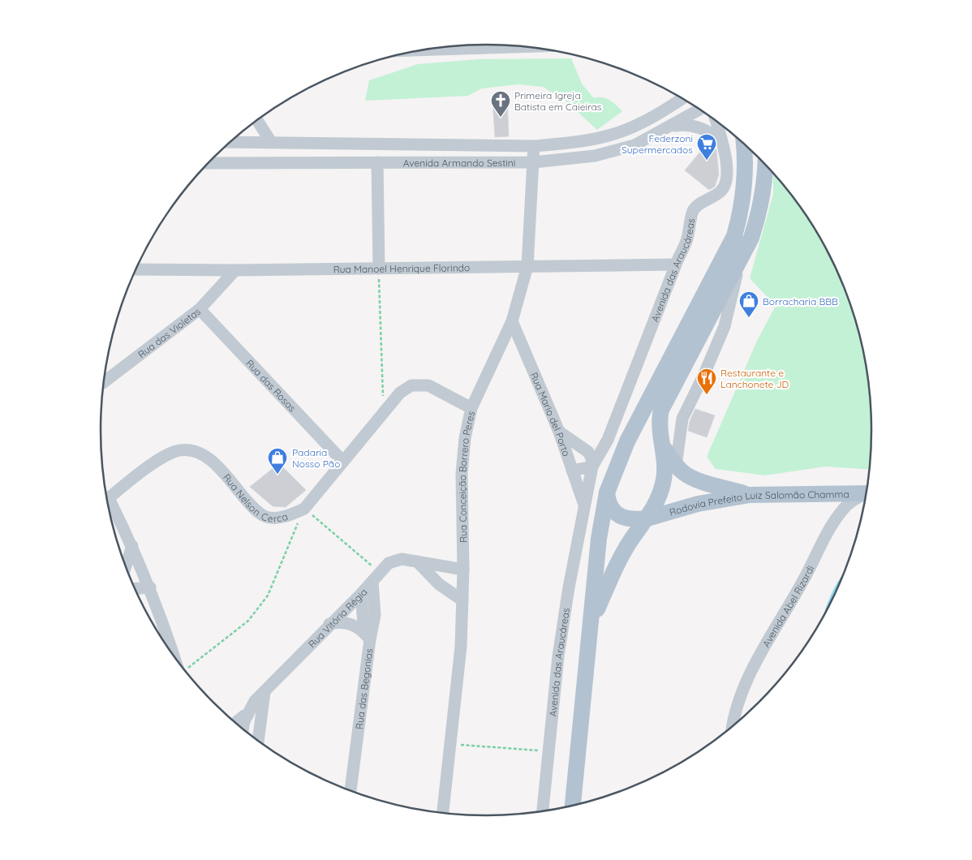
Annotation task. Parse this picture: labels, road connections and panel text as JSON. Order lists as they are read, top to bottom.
{
  "streets": {
    "main road": ["Rodovia Prefeito Luiz Salomão Chamma"],
    "street": [
      "Avenida Armando Sestini",
      "Rua Manoel Henrique Florindo",
      "Avenida das Araucáreas",
      "Rua das Violetas",
      "Rua das Rosas",
      "Rua Mario del Porto",
      "Rua Conceição Borrero Peres",
      "Rua Nelson Cerca",
      "Avenida Abel Rizardi",
      "Rua Vitória Régia",
      "Rua das Begonias"
    ]
  },
  "crossings": [
    ["Avenida Armando Sestini", "Rua Conceição Borrero Peres"],
    ["Rua Manoel Henrique Florindo", "Avenida das Araucáreas"],
    ["Rua Manoel Henrique Florindo", "Rua das Violetas"],
    ["Rua Manoel Henrique Florindo", "Rua Conceição Borrero Peres"],
    ["Avenida das Araucáreas", "Rua Mario del Porto"],
    ["Rua das Violetas", "Rua das Rosas"],
    ["Rua das Rosas", "Rua Nelson Cerca"],
    ["Rua Mario del Porto", "Rua Conceição Borrero Peres"],
    ["Rua Conceição Borrero Peres", "Rua Nelson Cerca"],
    ["Rua Conceição Borrero Peres", "Rua Vitória Régia"],
    ["Rua Vitória Régia", "Rua das Begonias"]
  ],
  "places": {
    "church": ["Primeira Igreja Batista em Caieiras"],
    "supermarket": ["Federzoni Supermercados"],
    "shop": ["Borracharia BBB", "Padaria Nosso Pão"],
    "restaurant": ["Restaurante e Lanchonete JD"]
  }
}
